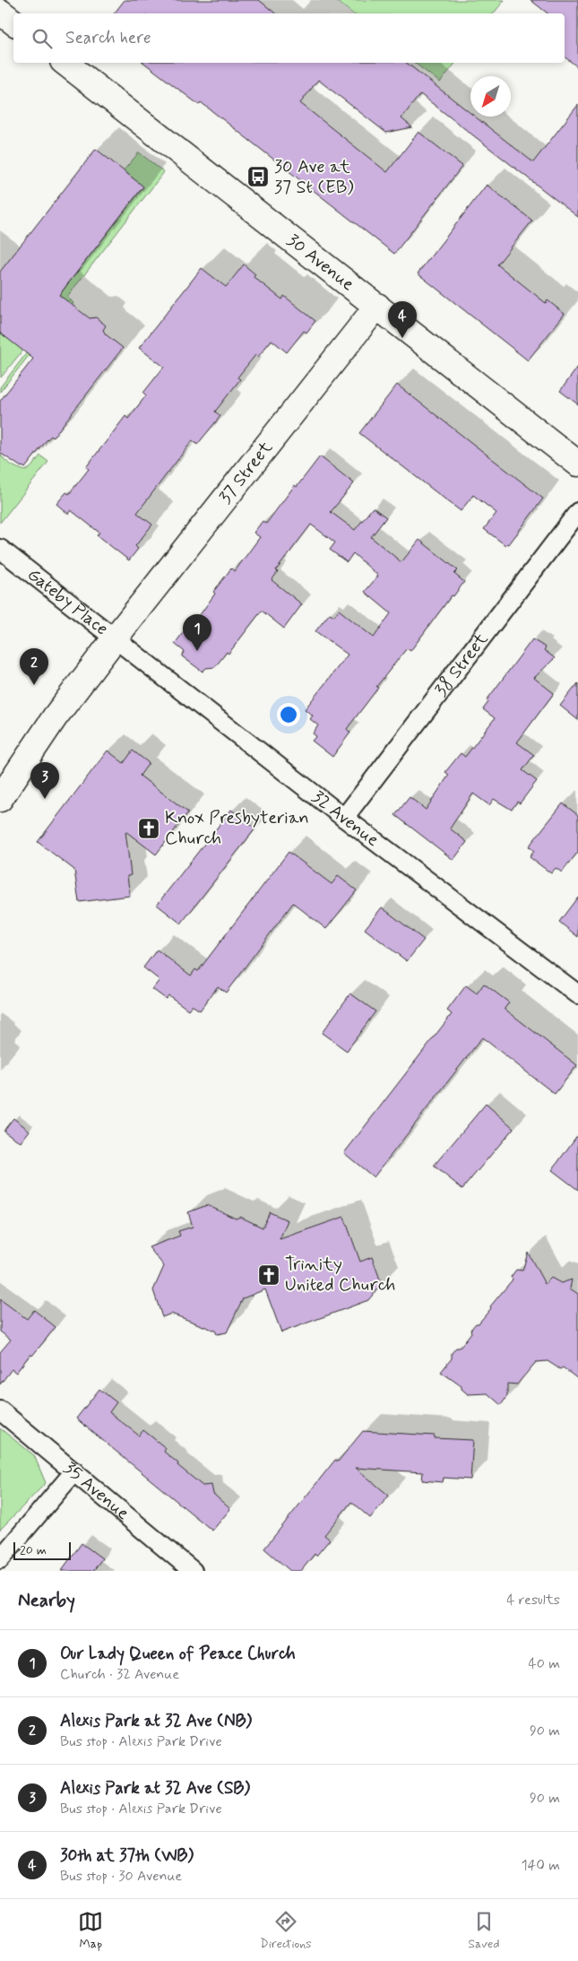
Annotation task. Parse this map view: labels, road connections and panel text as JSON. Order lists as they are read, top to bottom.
{
  "streets": {
    "street": [
      "30 Avenue",
      "37 Street",
      "Gateby Place",
      "38 Street",
      "32 Avenue",
      "35 Avenue"
    ]
  },
  "crossings": [
    ["30 Avenue", "37 Street"],
    ["37 Street", "Gateby Place"],
    ["37 Street", "32 Avenue"],
    ["Gateby Place", "32 Avenue"],
    ["38 Street", "32 Avenue"]
  ],
  "places": {
    "bus stop": ["30 Ave at 37 St (EB)"],
    "church": ["Knox Presbyterian Church", "Trinity United Church"]
  },
  "scale_bar": "20 m",
  "north": "bottom left",
  "page": {
    "search": "Search here",
    "pins": [
      "4",
      "1",
      "2",
      "3"
    ],
    "scale": "20 m",
    "heading": ["Nearby", "4 results"],
    "list": [
      {
        "mark": "1",
        "name": "Our Lady Queen of Peace Church",
        "note": "Church · 32 Avenue",
        "value": "40 m"
      },
      {
        "mark": "2",
        "name": "Alexis Park at 32 Ave (NB)",
        "note": "Bus stop · Alexis Park Drive",
        "value": "90 m"
      },
      {
        "mark": "3",
        "name": "Alexis Park at 32 Ave (SB)",
        "note": "Bus stop · Alexis Park Drive",
        "value": "90 m"
      },
      {
        "mark": "4",
        "name": "30th at 37th (WB)",
        "note": "Bus stop · 30 Avenue",
        "value": "140 m"
      }
    ],
    "nav": ["Map", "Directions", "Saved"]
  }
}
